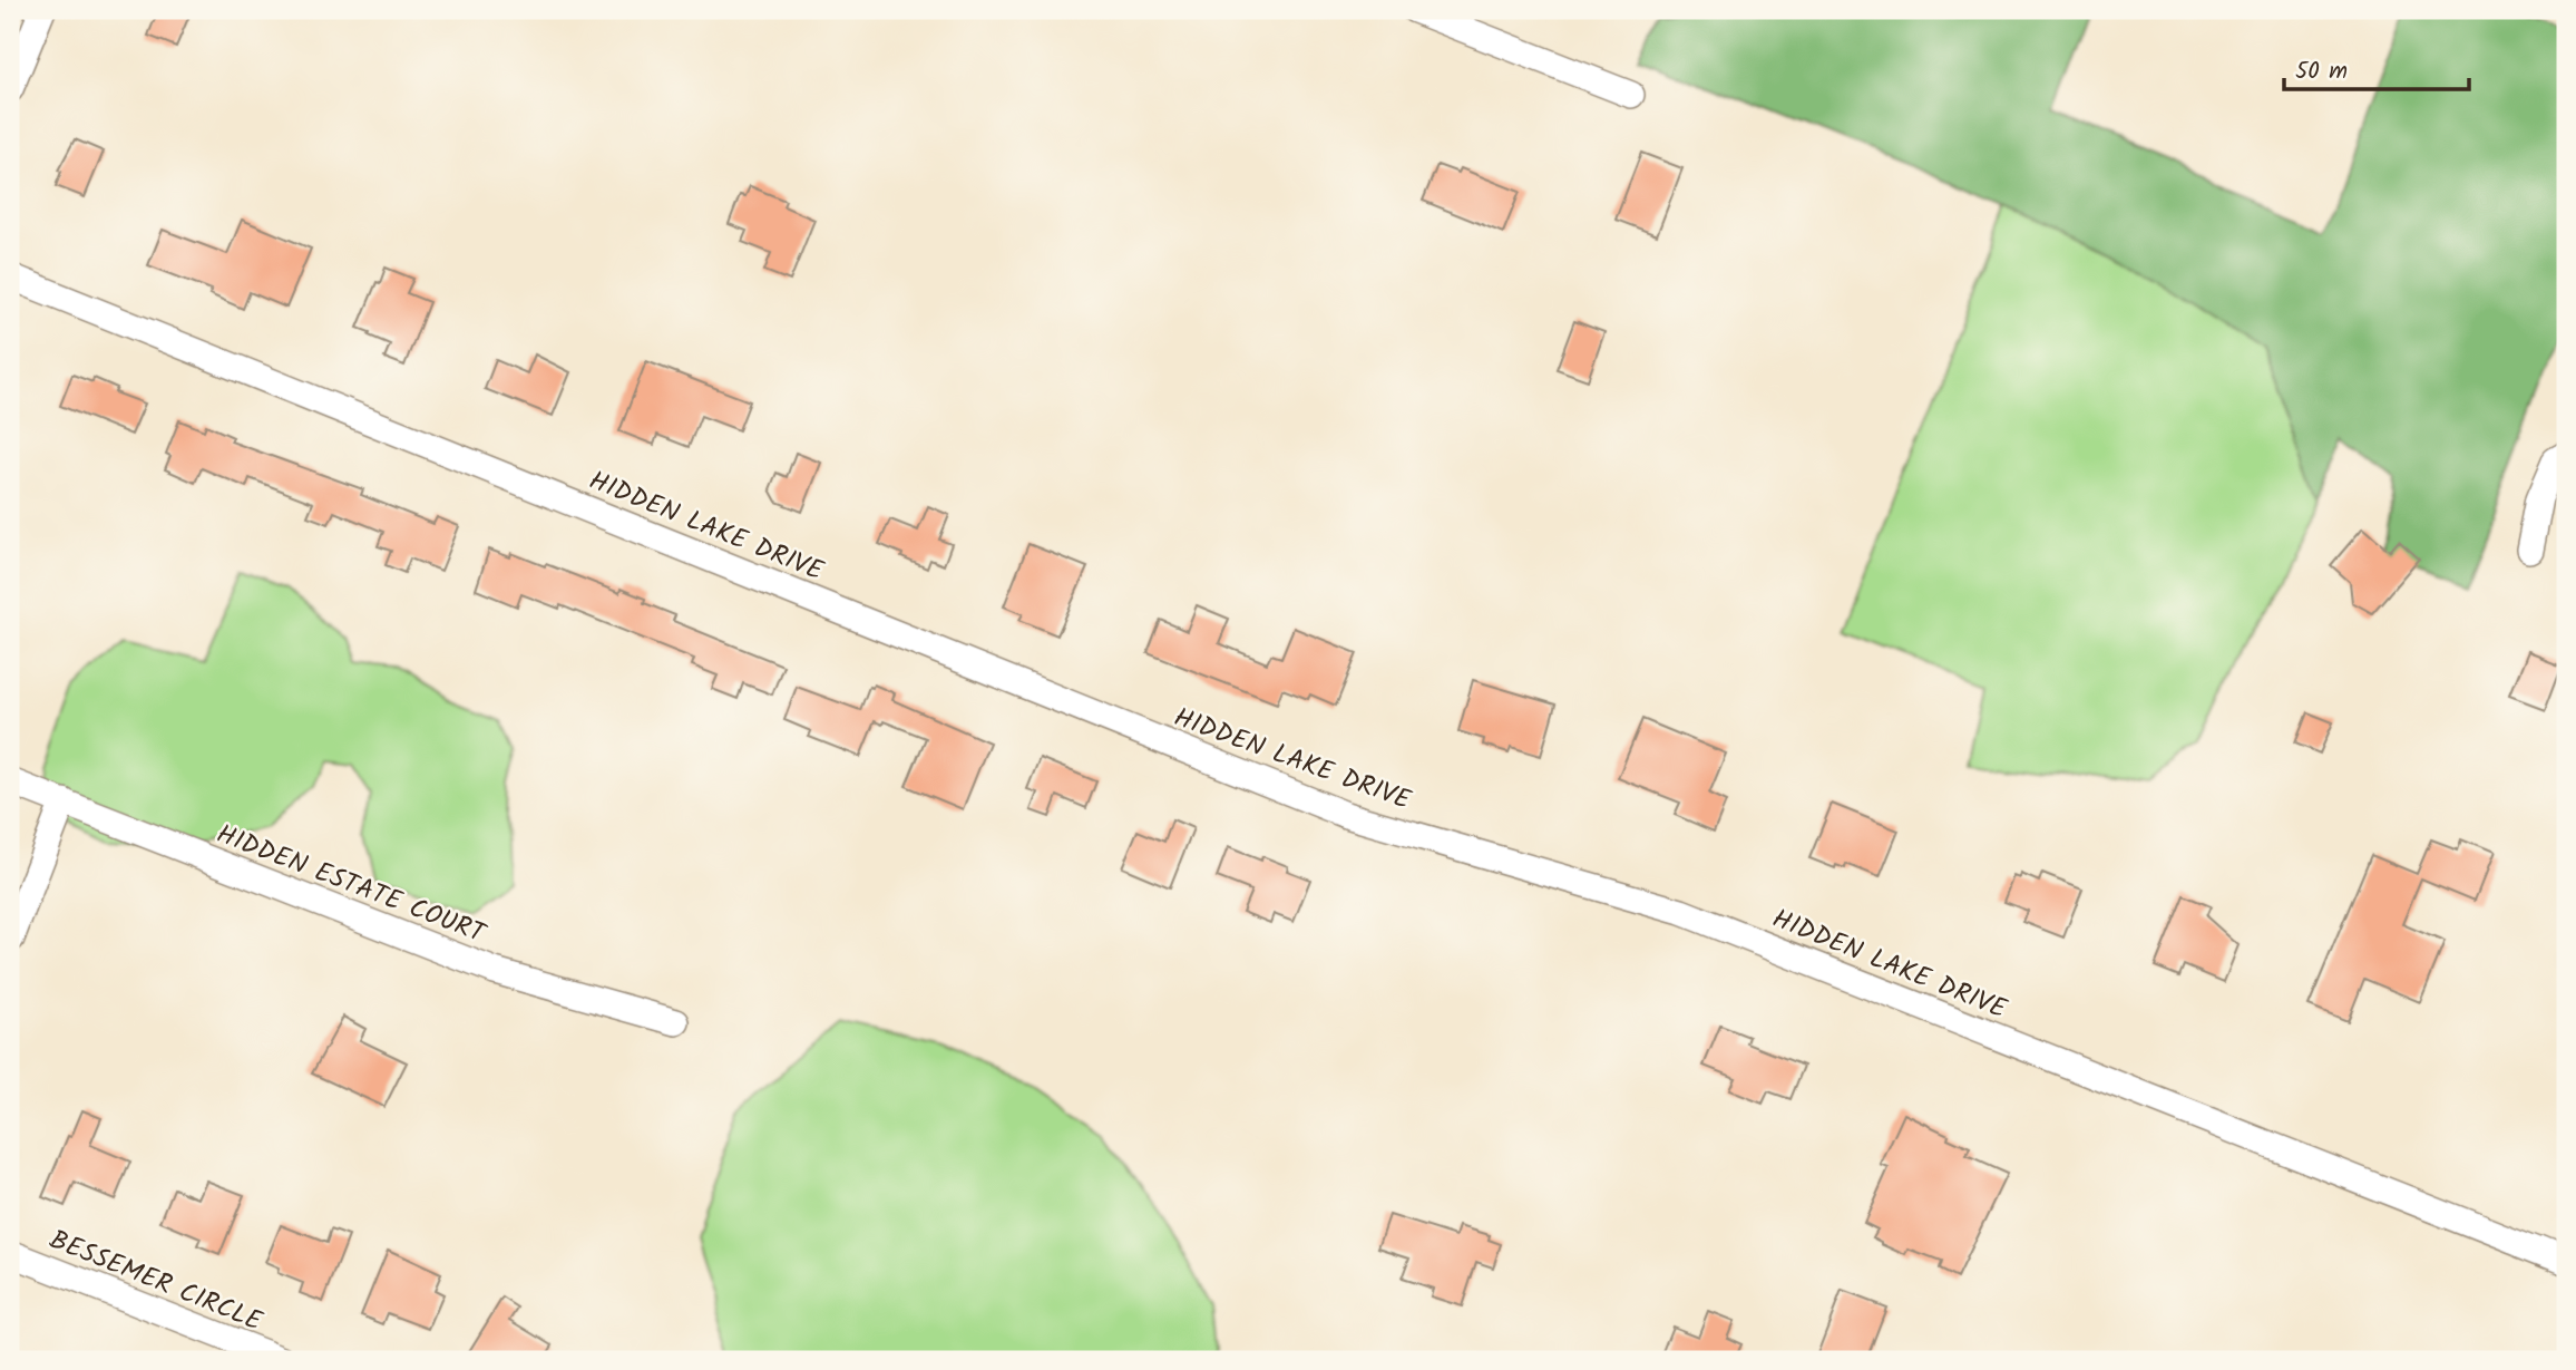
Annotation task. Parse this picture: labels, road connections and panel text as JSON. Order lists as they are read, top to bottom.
{
  "streets": {
    "street": ["HIDDEN LAKE DRIVE", "HIDDEN ESTATE COURT", "BESSEMER CIRCLE"]
  },
  "scale_bar": "50 m"
}
